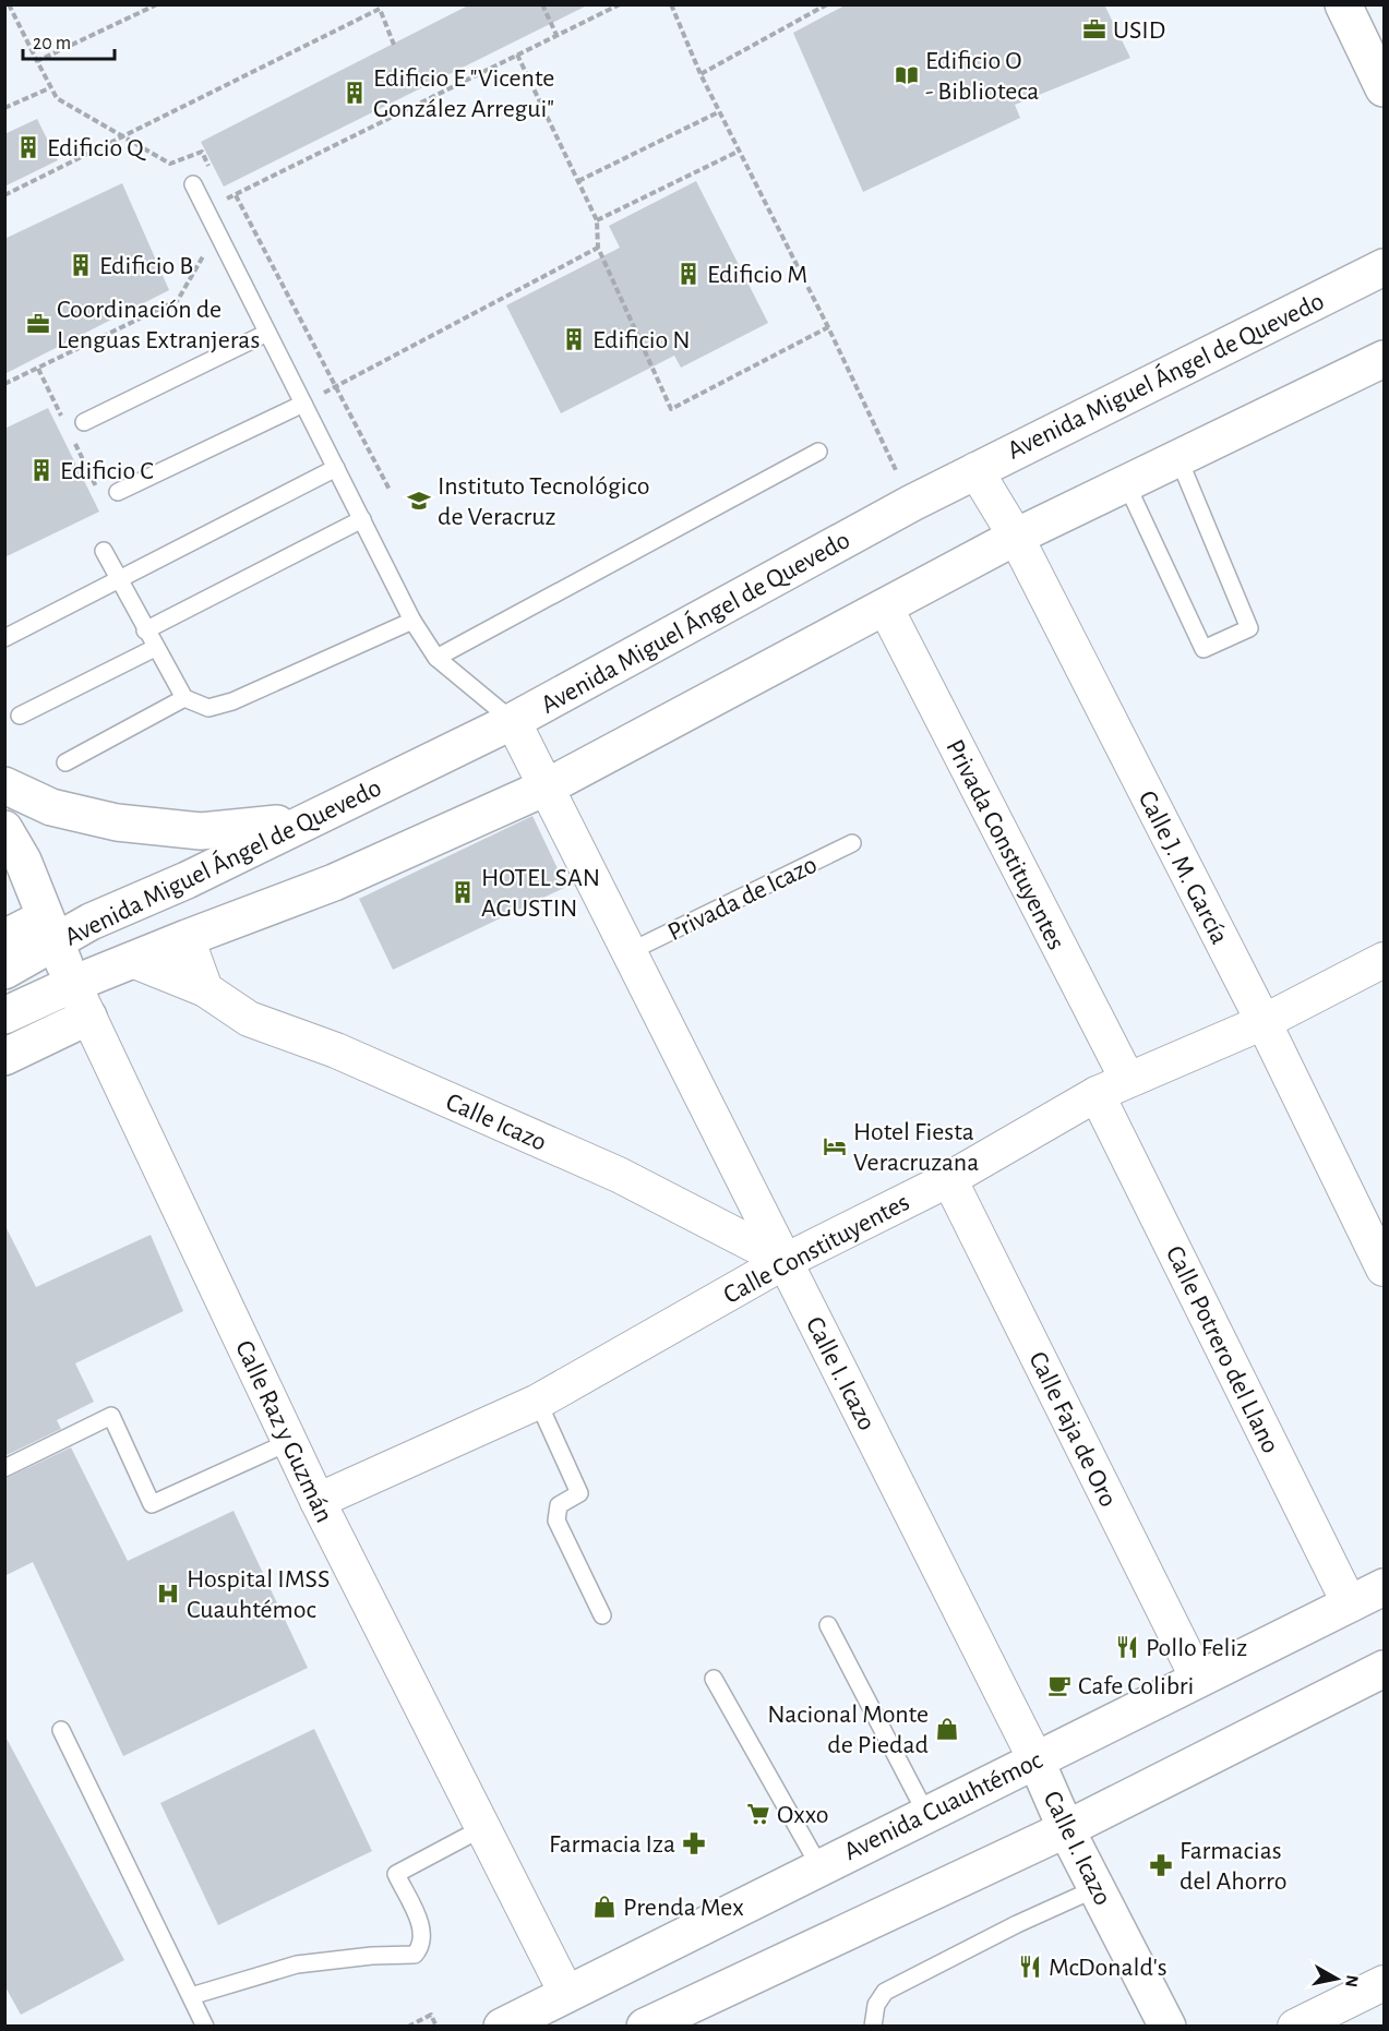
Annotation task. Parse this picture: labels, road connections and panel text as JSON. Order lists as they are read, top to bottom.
{
  "streets": {
    "main road": [
      "Avenida Miguel Ángel de Quevedo",
      "Calle I. Icazo",
      "Calle Raz y Guzmán",
      "Avenida Cuauhtémoc"
    ],
    "street": [
      "Privada Constituyentes",
      "Calle J. M. García",
      "Calle Icazo",
      "Calle Constituyentes",
      "Calle Potrero del Llano",
      "Calle Faja de Oro"
    ],
    "lane": ["Privada de Icazo"]
  },
  "crossings": [
    ["Avenida Miguel Ángel de Quevedo", "Privada Constituyentes"],
    ["Avenida Miguel Ángel de Quevedo", "Calle J. M. García"],
    ["Avenida Miguel Ángel de Quevedo", "Calle Icazo"],
    ["Avenida Miguel Ángel de Quevedo", "Calle I. Icazo"],
    ["Avenida Miguel Ángel de Quevedo", "Calle Raz y Guzmán"],
    ["Privada Constituyentes", "Calle Constituyentes"],
    ["Calle J. M. García", "Calle Constituyentes"],
    ["Privada de Icazo", "Calle I. Icazo"],
    ["Calle Icazo", "Calle Constituyentes"],
    ["Calle Icazo", "Calle I. Icazo"],
    ["Calle Icazo", "Calle Raz y Guzmán"],
    ["Calle Constituyentes", "Calle Potrero del Llano"],
    ["Calle Constituyentes", "Calle I. Icazo"],
    ["Calle Constituyentes", "Calle Faja de Oro"],
    ["Calle Constituyentes", "Calle Raz y Guzmán"],
    ["Calle Potrero del Llano", "Avenida Cuauhtémoc"],
    ["Calle I. Icazo", "Avenida Cuauhtémoc"],
    ["Calle Faja de Oro", "Avenida Cuauhtémoc"],
    ["Calle Raz y Guzmán", "Avenida Cuauhtémoc"]
  ],
  "places": {
    "office": ["USID", "Coordinación de Lenguas Extranjeras"],
    "library": ["Edificio O - Biblioteca"],
    "building": [
      "Edificio E \"Vicente González Arregui\"",
      "Edificio Q",
      "Edificio B",
      "Edificio M",
      "Edificio N",
      "Edificio C",
      "HOTEL SAN AGUSTIN"
    ],
    "school or university": ["Instituto Tecnológico de Veracruz"],
    "hotel": ["Hotel Fiesta Veracruzana"],
    "hospital": ["Hospital IMSS Cuauhtémoc"],
    "restaurant": ["Pollo Feliz", "McDonald's"],
    "cafe": ["Cafe Colibri"],
    "shop": ["Nacional Monte de Piedad", "Prenda Mex"],
    "supermarket": ["Oxxo"],
    "pharmacy": ["Farmacia Iza", "Farmacias del Ahorro"]
  },
  "scale_bar": "20 m",
  "north": "right"
}
